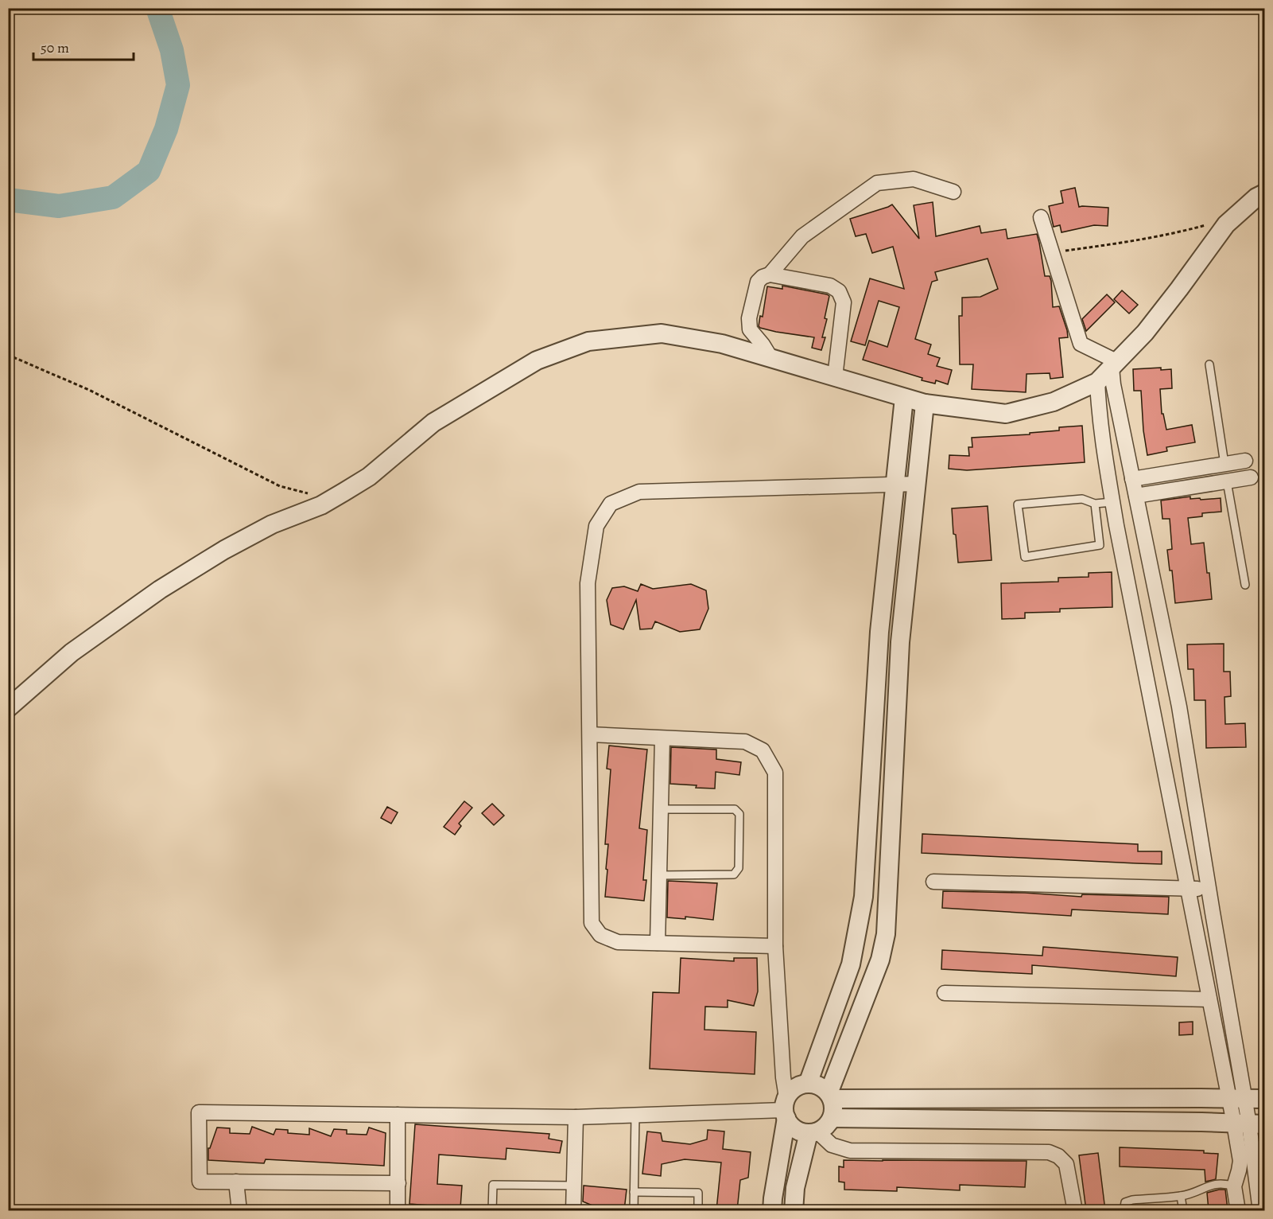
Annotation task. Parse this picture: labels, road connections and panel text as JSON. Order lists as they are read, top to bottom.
{
  "scale_bar": "50 m"
}
